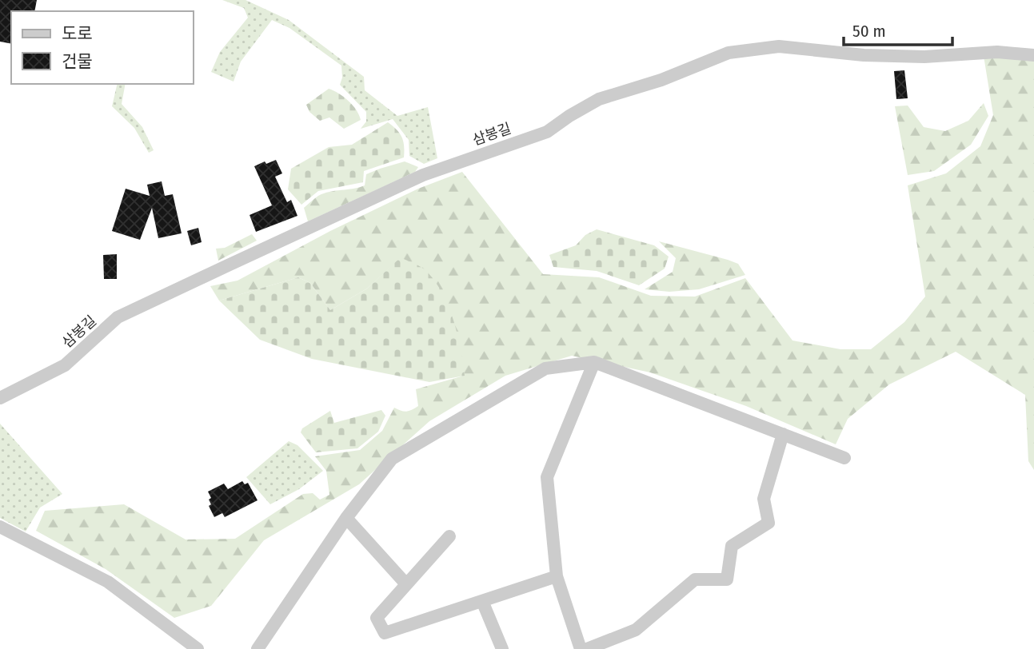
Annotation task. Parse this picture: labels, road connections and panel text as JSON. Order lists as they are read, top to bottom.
{
  "streets": {
    "street": ["삼봉길"]
  },
  "legend": ["도로", "건물"],
  "scale_bar": "50 m"
}
